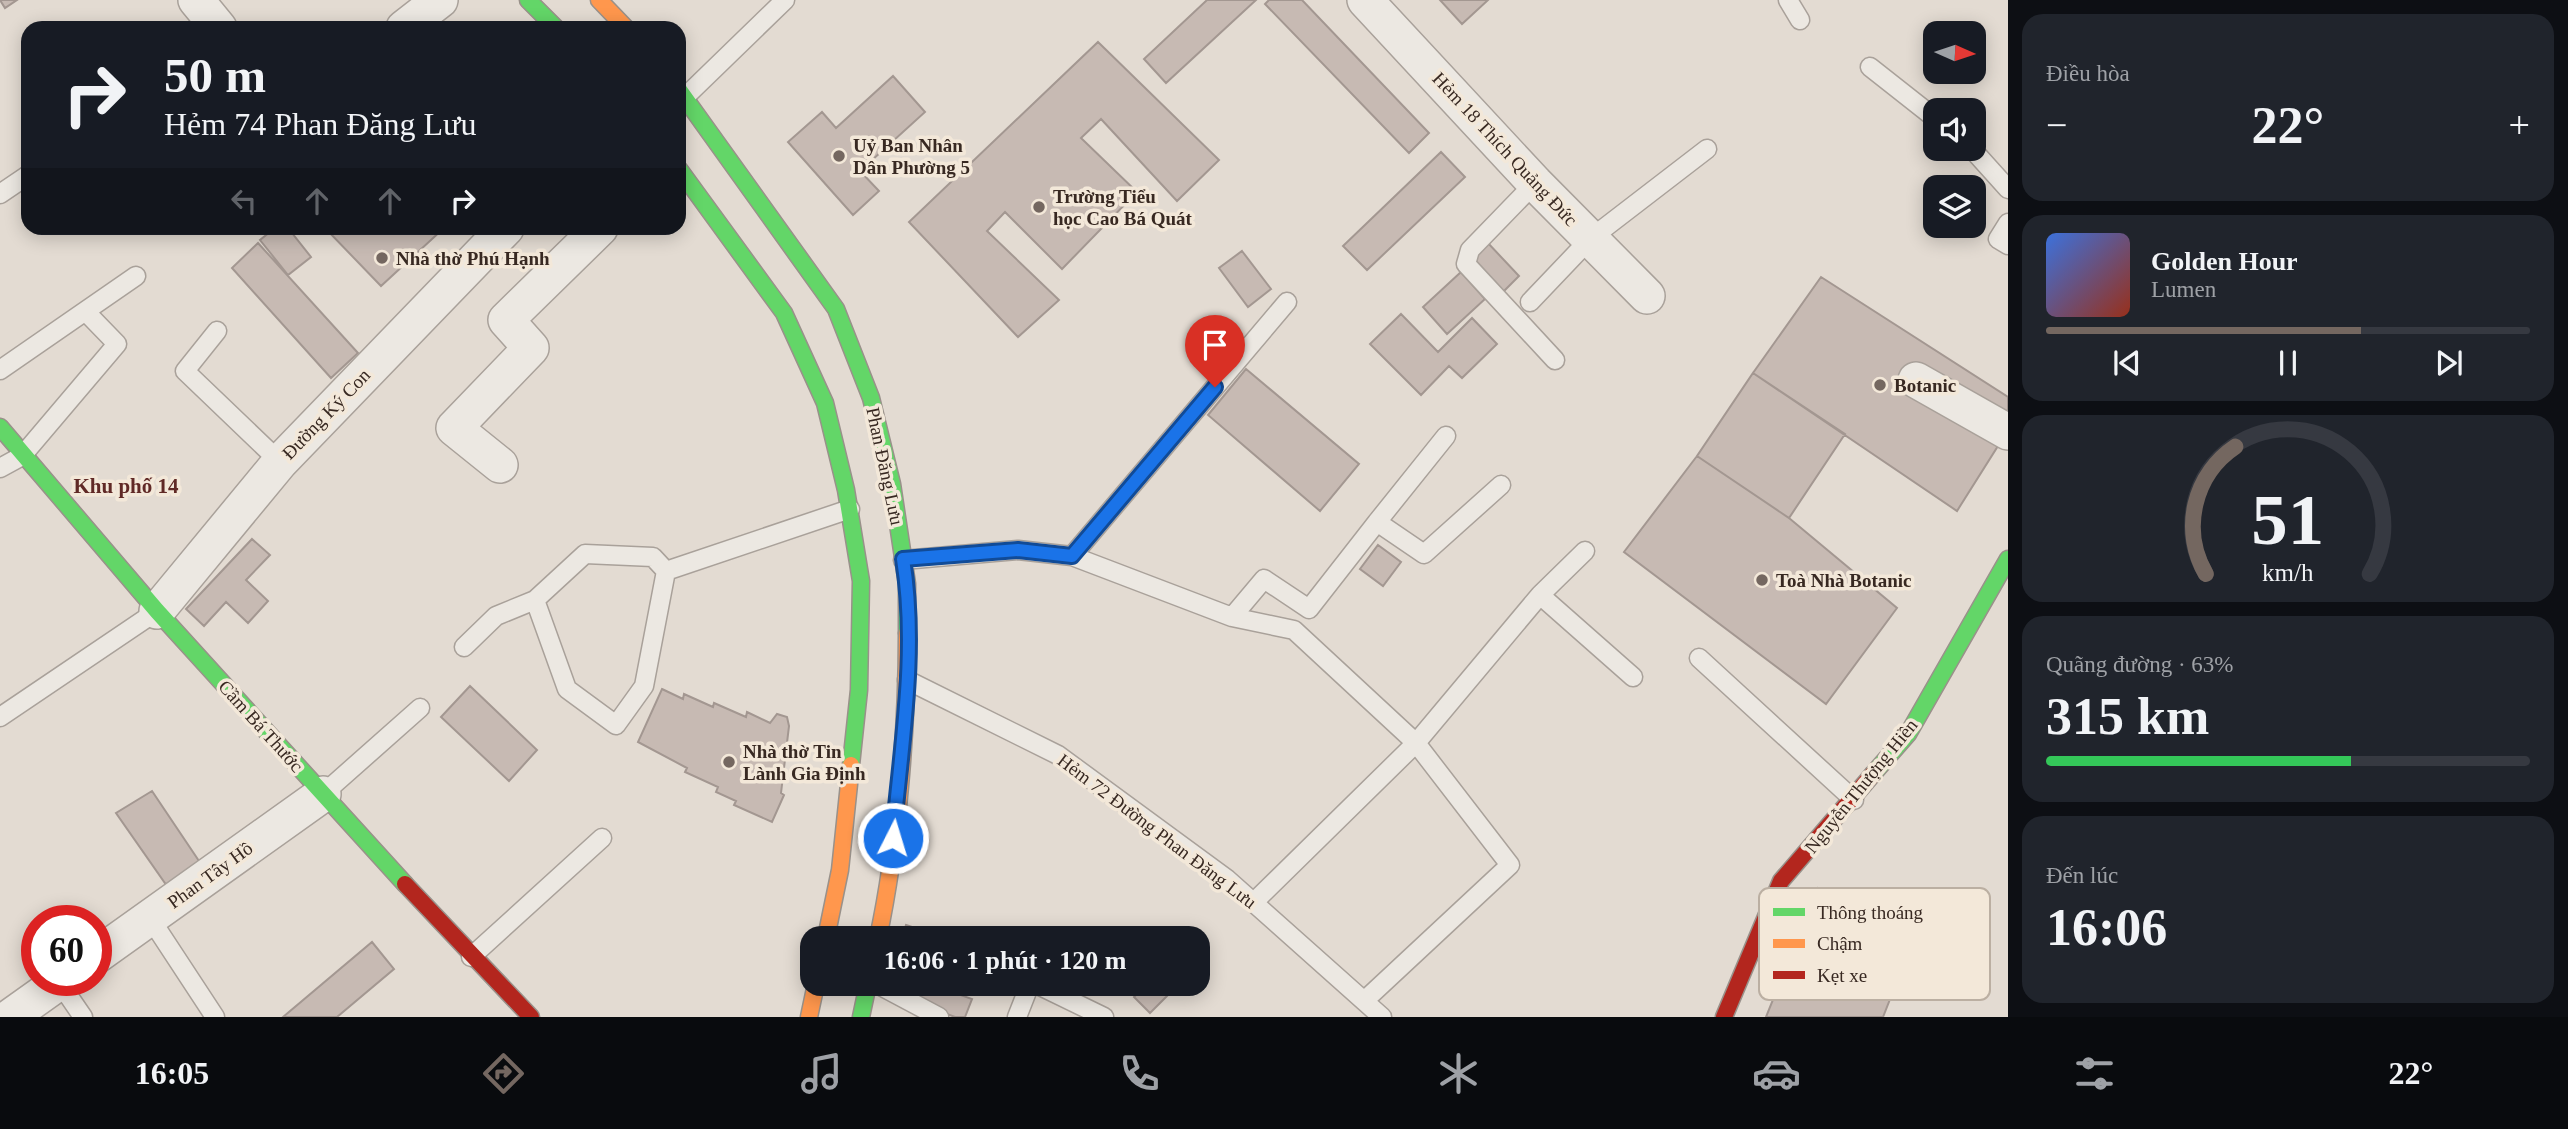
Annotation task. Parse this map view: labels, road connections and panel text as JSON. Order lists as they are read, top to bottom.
{
  "streets": {
    "main road": ["Phan Đăng Lưu", "Cầm Bá Thước", "Nguyễn Thượng Hiền"],
    "street": ["Hẻm 18 Thích Quảng Đức", "Đường Ký Con", "Phan Tây Hồ"],
    "lane": ["Hẻm 72 Đường Phan Đăng Lưu"]
  },
  "crossings": [
    ["Đường Ký Con", "Cầm Bá Thước"],
    ["Phan Đăng Lưu", "Hẻm 72 Đường Phan Đăng Lưu"],
    ["Cầm Bá Thước", "Phan Tây Hồ"]
  ],
  "districts": ["Khu phố 14"],
  "places": [
    "Uỷ Ban Nhân Dân Phường 5",
    "Trường Tiểu học Cao Bá Quát",
    "Nhà thờ Phú Hạnh",
    "Botanic",
    "Toà Nhà Botanic",
    "Nhà thờ Tin Lành Gia Định"
  ],
  "legend": ["Thông thoáng", "Chậm", "Kẹt xe"],
  "north": "right",
  "page": {
    "tile": [
      "Điều hòa",
      ["Quãng đường · 63%", "315 km"],
      ["Đến lúc", "16:06"]
    ],
    "turn": ["50 m", "Hẻm 74 Phan Đăng Lưu"],
    "heat": ["−", "22°", "+"],
    "song": ["Golden Hour", "Lumen"],
    "limit": "60",
    "trip": "16:06 · 1 phút · 120 m",
    "tabs": ["16:05", "22°"],
    "gauge": ["51", "km/h"]
  }
}
